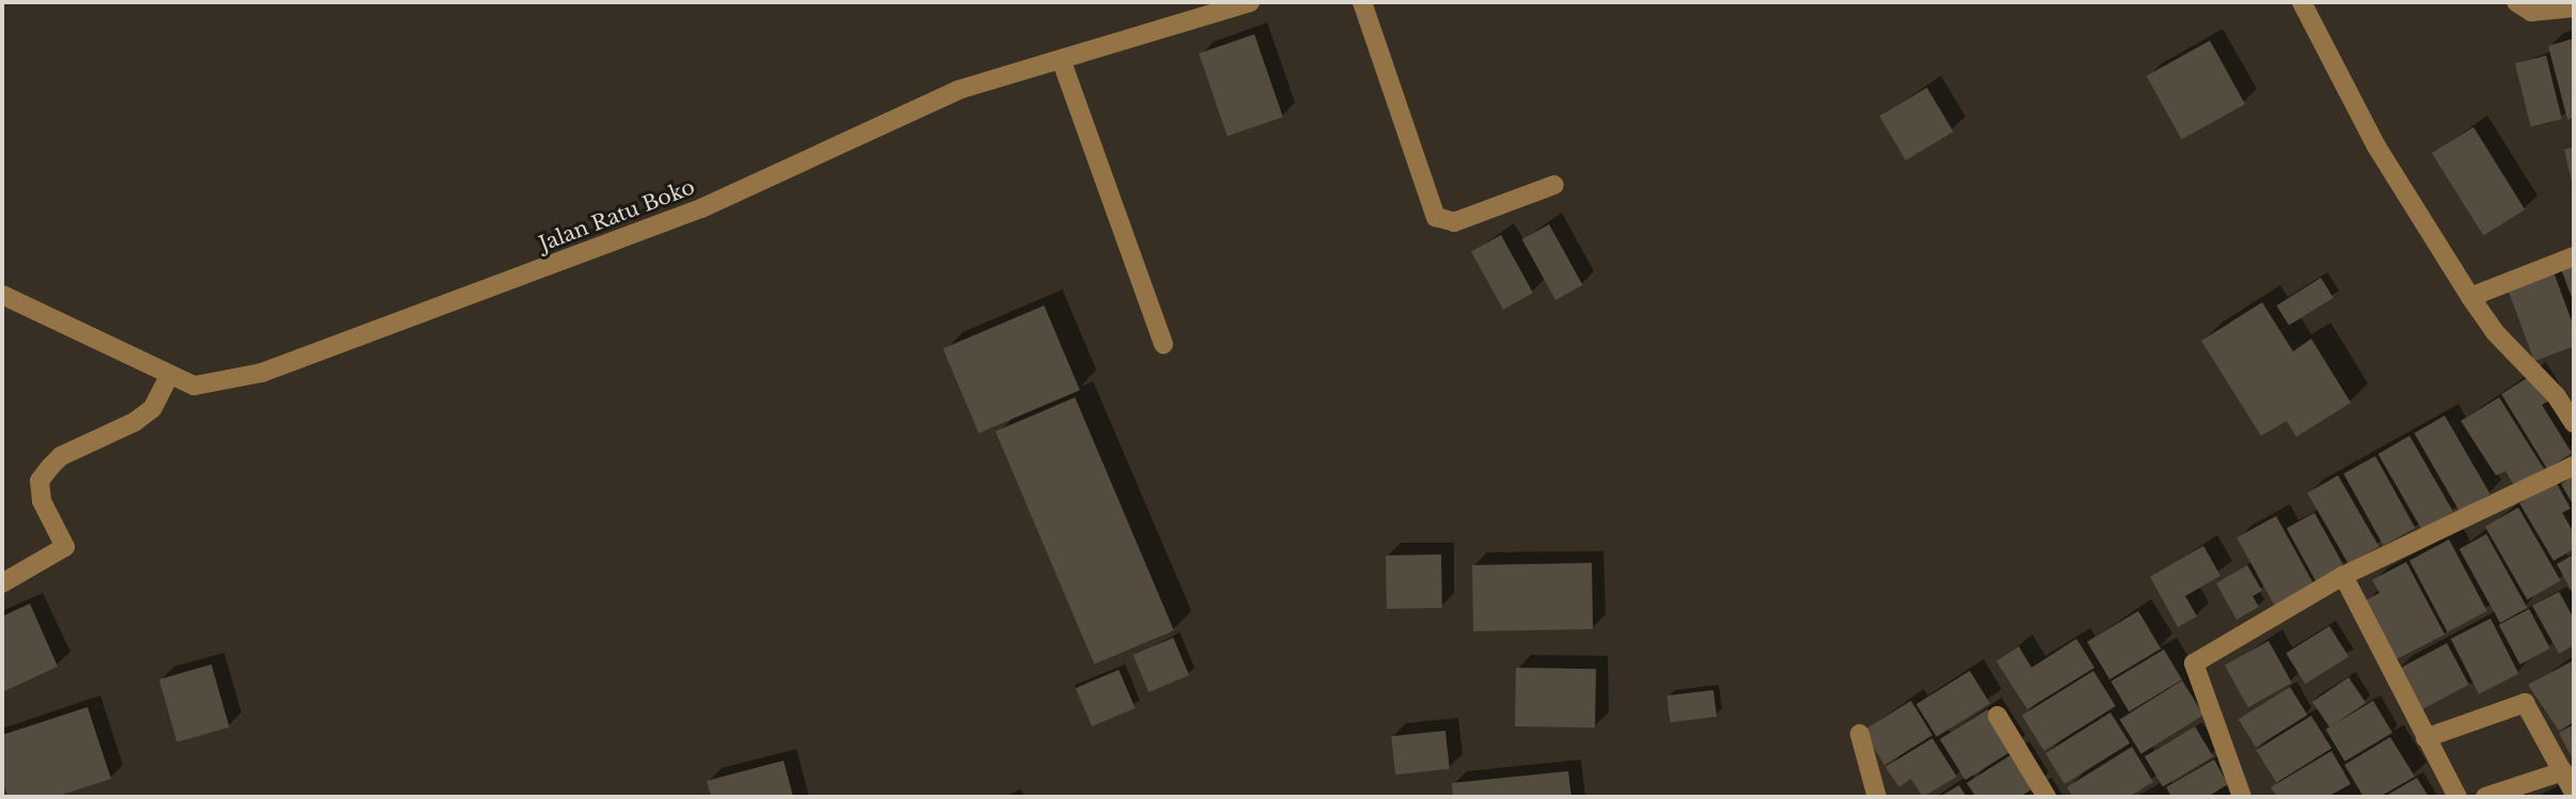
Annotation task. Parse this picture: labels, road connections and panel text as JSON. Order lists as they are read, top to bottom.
{
  "streets": {
    "street": ["Jalan Ratu Boko"]
  }
}
